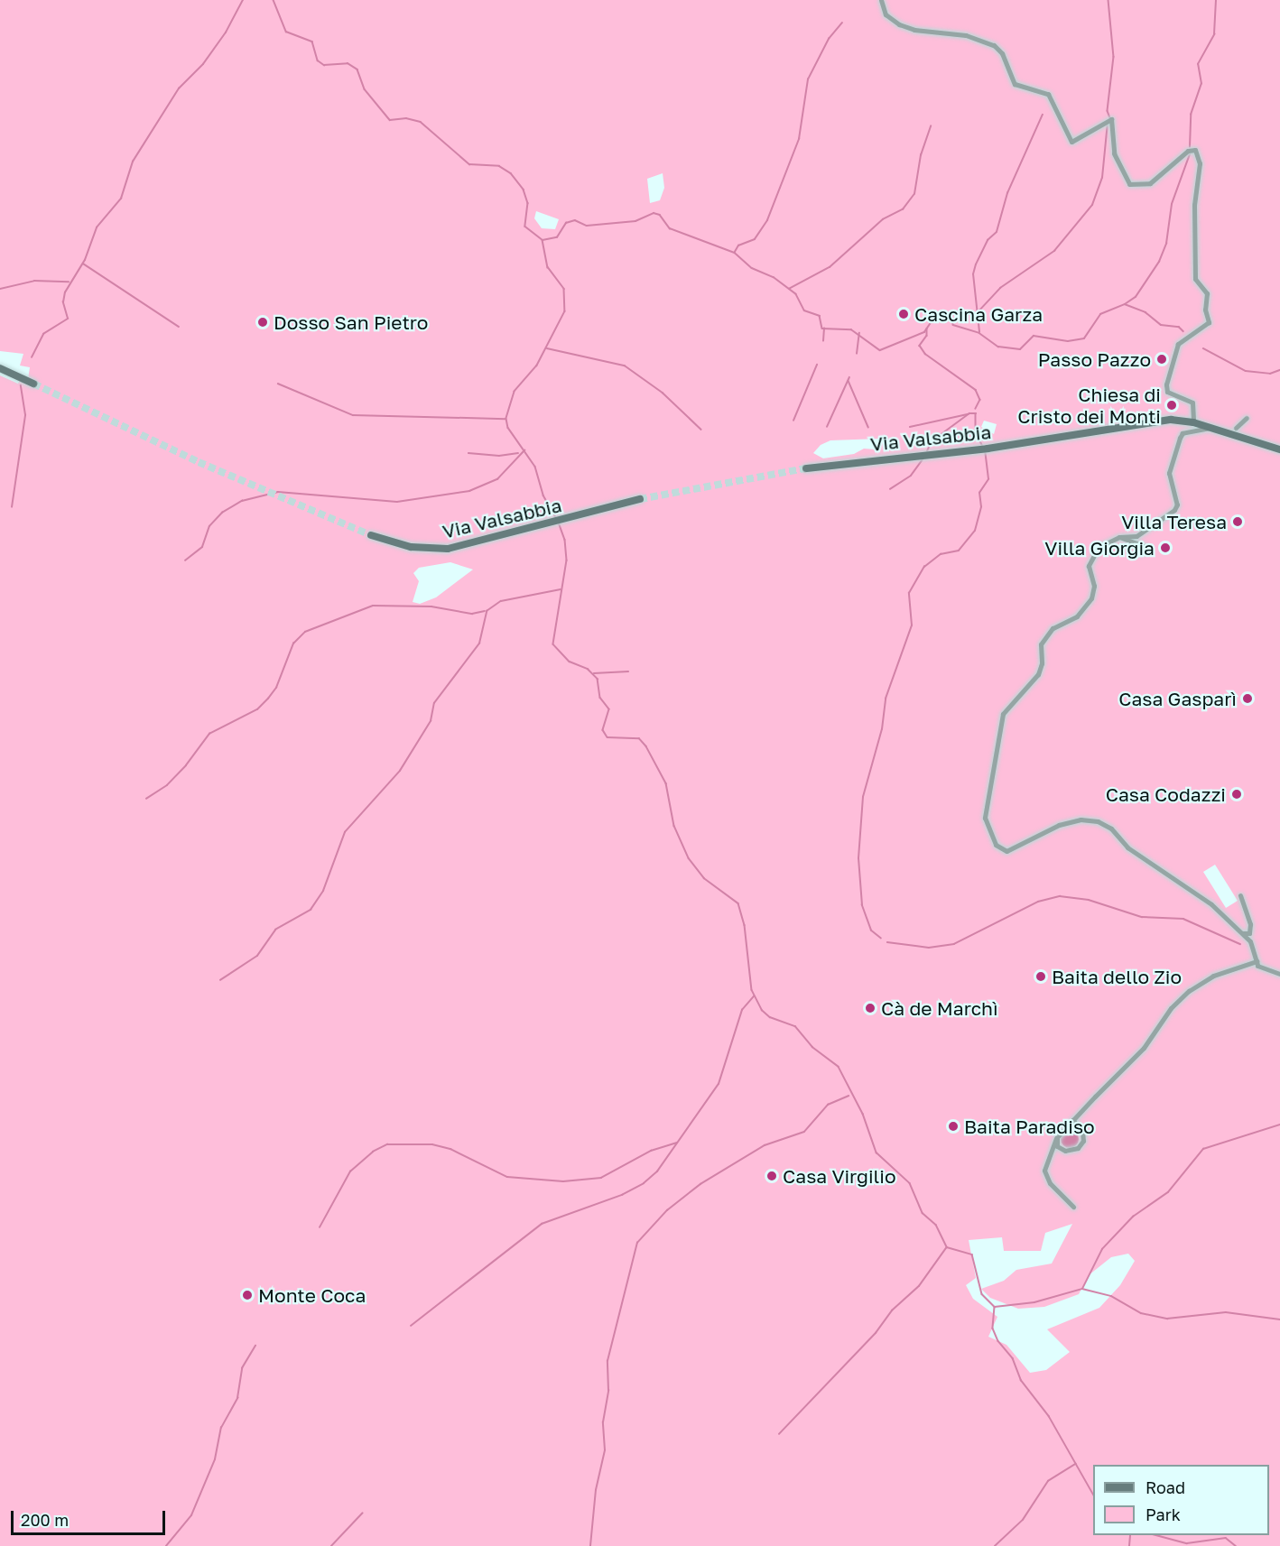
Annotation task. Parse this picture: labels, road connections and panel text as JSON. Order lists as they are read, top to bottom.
{
  "streets": {
    "main road": ["Via Valsabbia"]
  },
  "places": [
    "Cascina Garza",
    "Dosso San Pietro",
    "Passo Pazzo",
    "Chiesa di Cristo dei Monti",
    "Villa Teresa",
    "Villa Giorgia",
    "Casa Gasparì",
    "Casa Codazzi",
    "Baita dello Zio",
    "Cà de Marchì",
    "Baita Paradiso",
    "Casa Virgilio",
    "Monte Coca"
  ],
  "legend": ["Road", "Park"],
  "scale_bar": "200 m"
}
